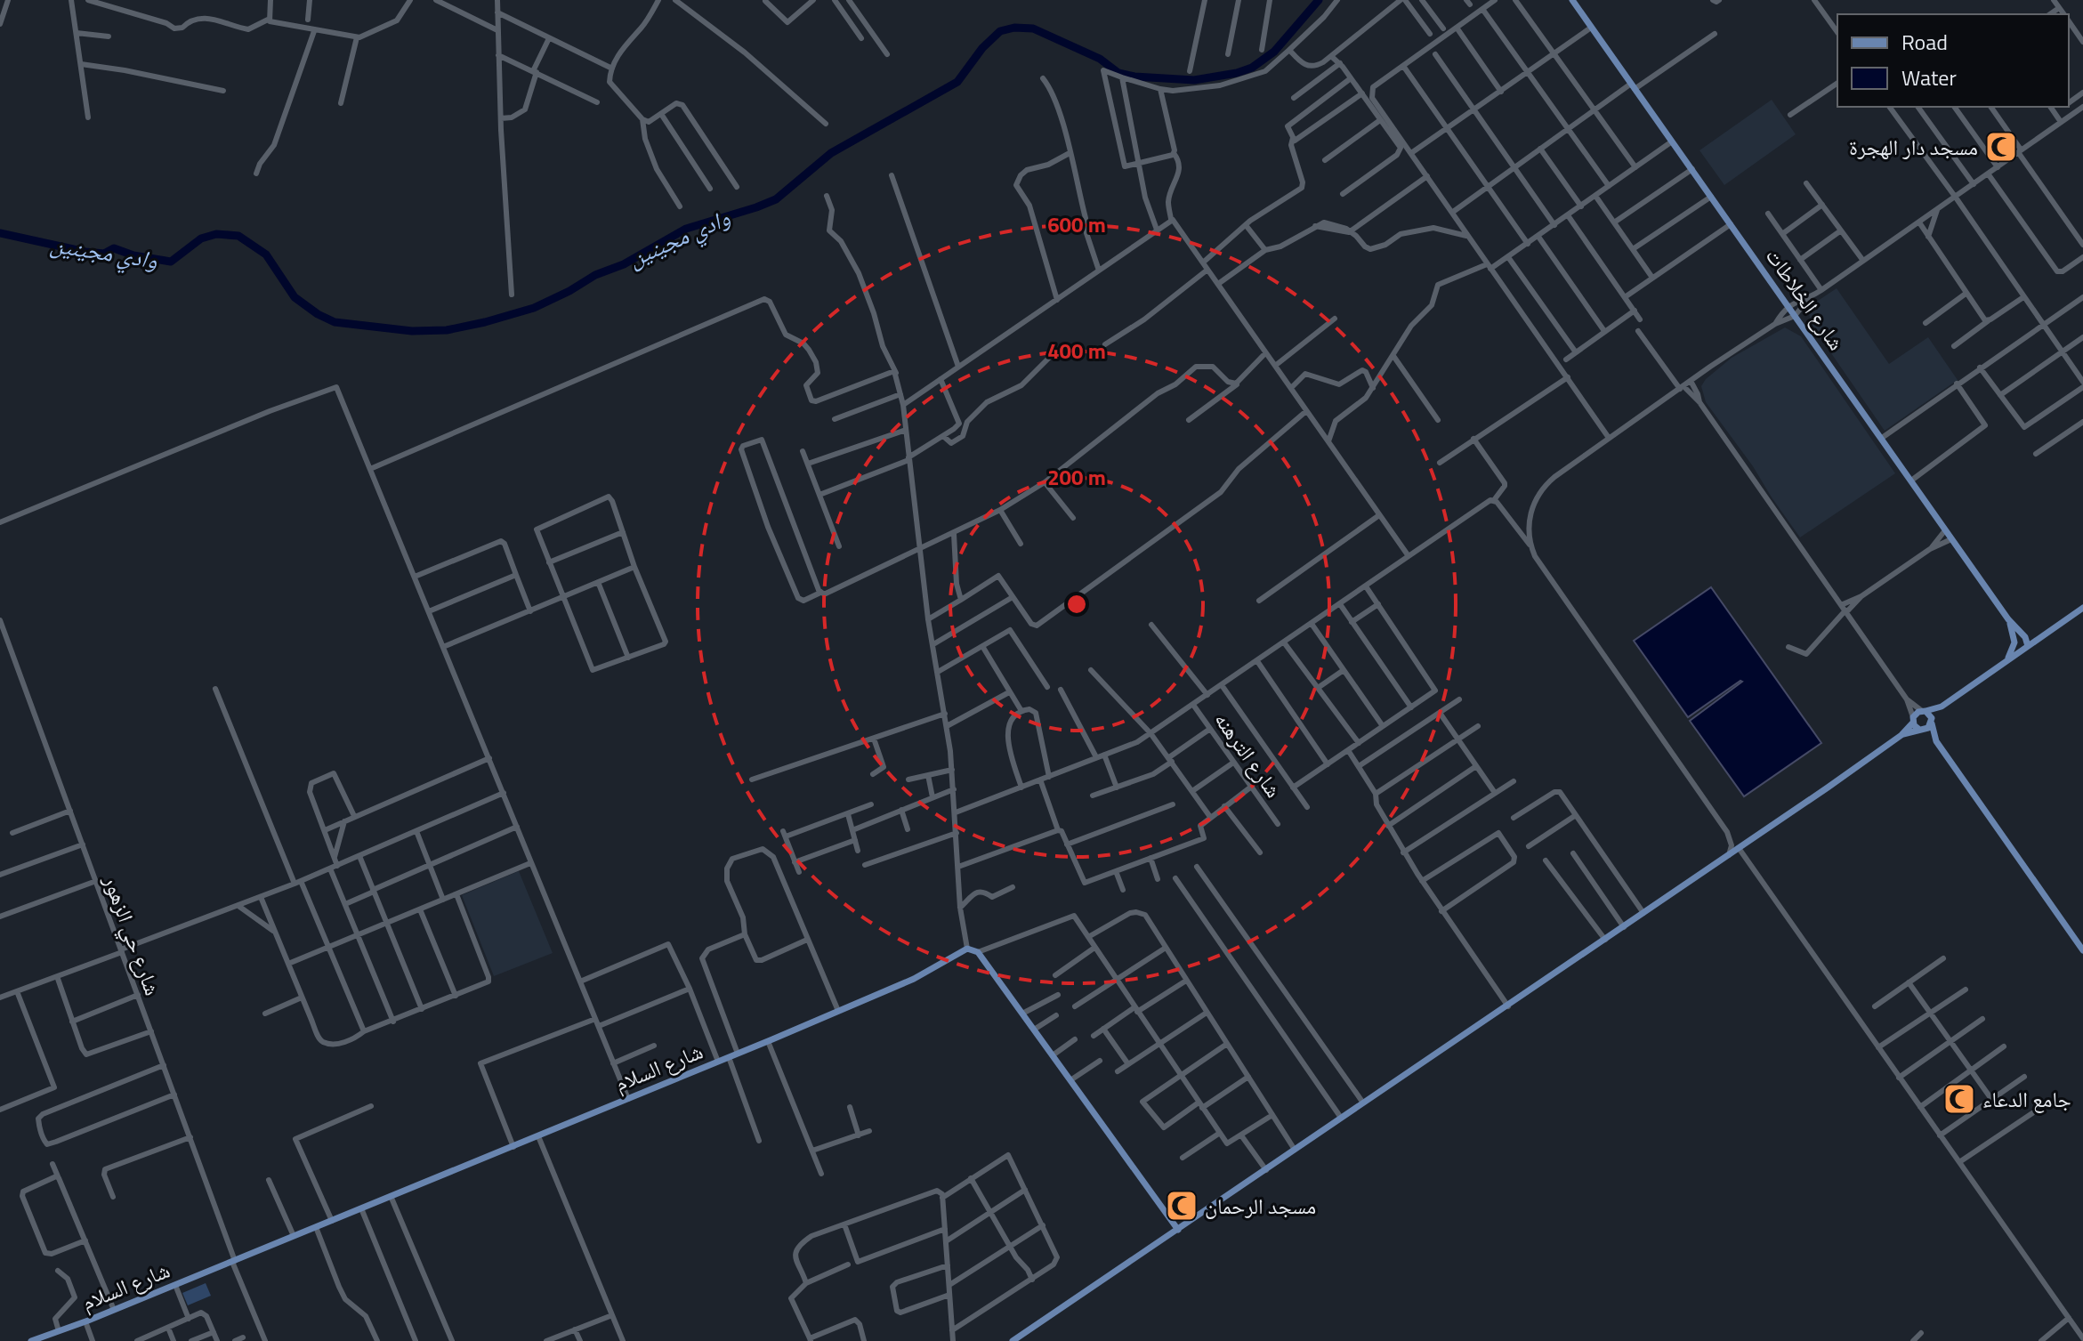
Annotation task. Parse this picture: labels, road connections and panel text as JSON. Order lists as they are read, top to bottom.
{
  "streets": {
    "main road": ["شارع الخلاطات", "شارع السلام"],
    "street": ["شارع الترهنه", "شارع حي الزهور"]
  },
  "crossings": [
    ["شارع حي الزهور", "شارع السلام"]
  ],
  "water": ["وادي مجينين"],
  "places": {
    "mosque": ["مسجد دار الهجرة", "جامع الدعاء", "مسجد الرحمان"]
  },
  "legend": ["Road", "Water"],
  "rings": ["600 m", "400 m", "200 m"]
}
